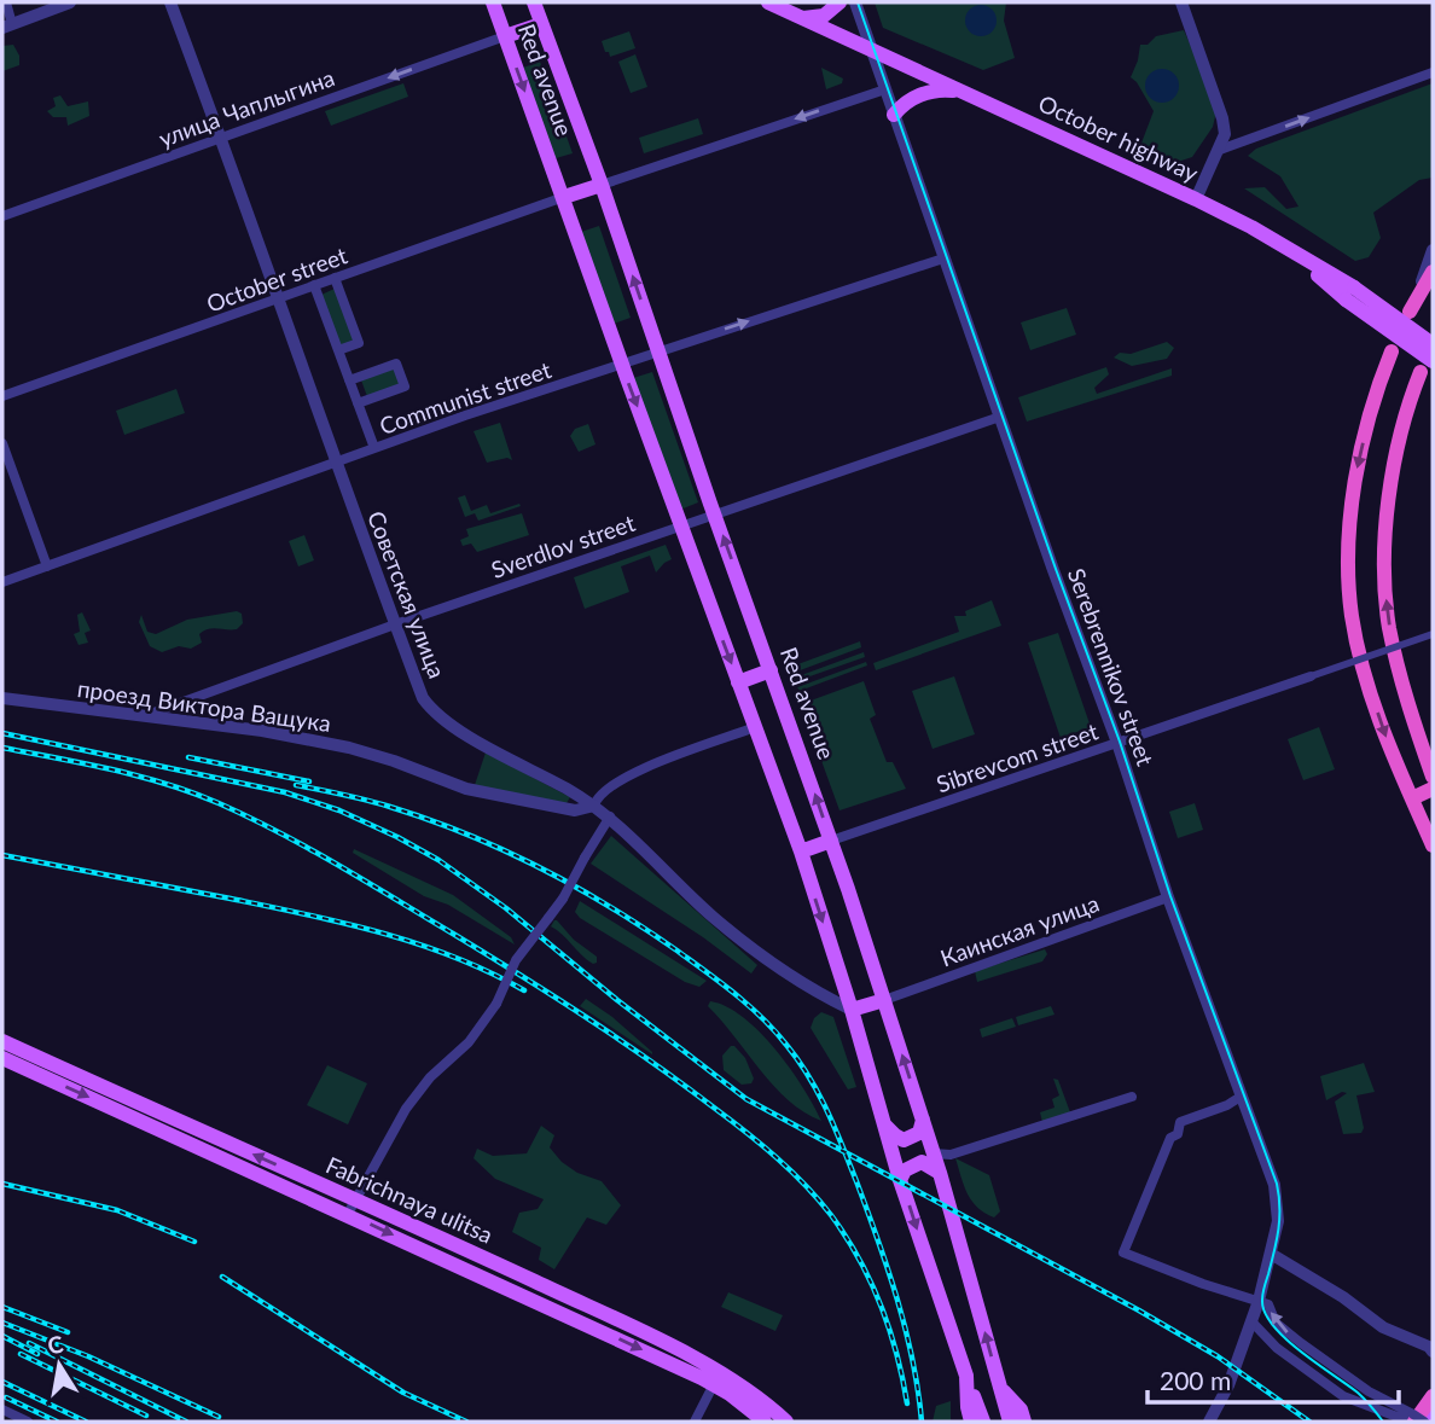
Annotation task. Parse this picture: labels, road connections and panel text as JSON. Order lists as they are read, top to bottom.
{
  "streets": {
    "main road": ["Red avenue", "October highway", "Fabrichnaya ulitsa"],
    "street": [
      "улица Чаплыгина",
      "October street",
      "Communist street",
      "Sverdlov street",
      "Советская улица",
      "Serebrennikov street",
      "проезд Виктора Ващука",
      "Sibrevcom street",
      "Каинская улица"
    ]
  },
  "crossings": [
    ["Red avenue", "улица Чаплыгина"],
    ["Red avenue", "October street"],
    ["Red avenue", "Communist street"],
    ["Red avenue", "Sverdlov street"],
    ["Red avenue", "Советская улица"],
    ["Red avenue", "Sibrevcom street"],
    ["Red avenue", "Каинская улица"],
    ["улица Чаплыгина", "Советская улица"],
    ["October highway", "Serebrennikov street"],
    ["October street", "Советская улица"],
    ["Communist street", "Советская улица"],
    ["Communist street", "Serebrennikov street"],
    ["Sverdlov street", "Советская улица"],
    ["Sverdlov street", "Serebrennikov street"],
    ["Sverdlov street", "проезд Виктора Ващука"],
    ["Советская улица", "проезд Виктора Ващука"],
    ["Serebrennikov street", "Sibrevcom street"],
    ["Serebrennikov street", "Каинская улица"]
  ],
  "one_way": ["улица Чаплыгина"],
  "scale_bar": "200 m",
  "north": "top"
}
